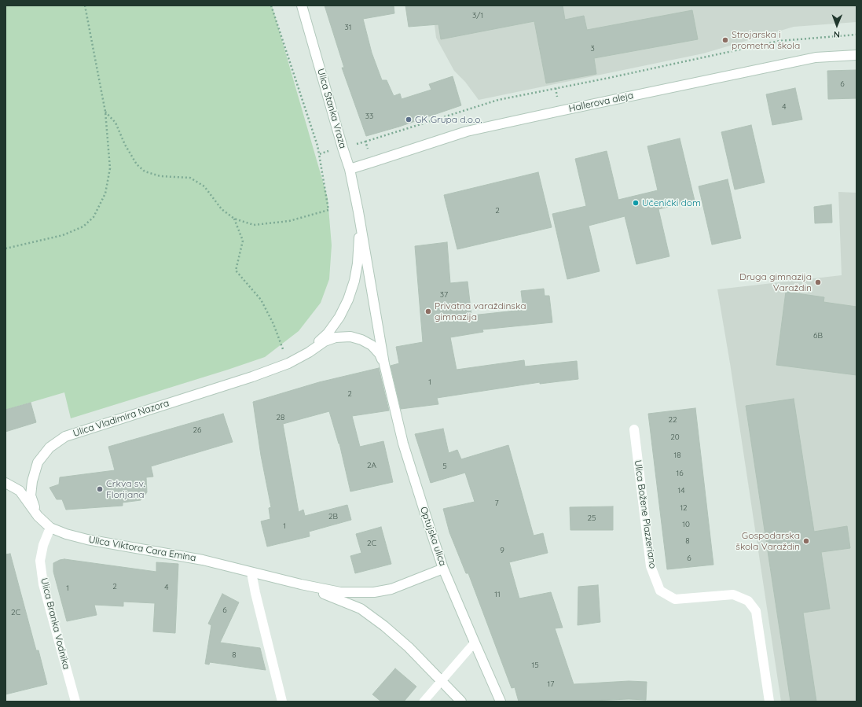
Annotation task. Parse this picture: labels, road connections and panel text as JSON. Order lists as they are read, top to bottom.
{
  "streets": {
    "main road": [
      "Hallerova aleja",
      "Ulica Stanka Vraza",
      "Ulica Vladimira Nazora",
      "Ulica Božene Plazzeriano",
      "Optujska ulica",
      "Ulica Viktora Cara Emina",
      "Ulica Branka Vodnika"
    ]
  },
  "crossings": [
    ["Hallerova aleja", "Ulica Stanka Vraza"],
    ["Ulica Stanka Vraza", "Ulica Vladimira Nazora"],
    ["Ulica Stanka Vraza", "Optujska ulica"],
    ["Ulica Vladimira Nazora", "Ulica Viktora Cara Emina"],
    ["Ulica Viktora Cara Emina", "Ulica Branka Vodnika"]
  ],
  "places": [
    "Strojarska i prometna škola",
    "GK Grupa d.o.o.",
    "Učenički dom",
    "Druga gimnazija Varaždin",
    "Privatna varaždinska gimnazija",
    "Crkva sv. Florijana",
    "Gospodarska škola Varaždin"
  ],
  "house_numbers": [
    "3/1",
    "31",
    "3",
    "6",
    "4",
    "33",
    "2",
    "37",
    "6B",
    "1",
    "2",
    "28",
    "22",
    "26",
    "20",
    "18",
    "2A",
    "5",
    "16",
    "14",
    "7",
    "12",
    "2B",
    "25",
    "10",
    "1",
    "8",
    "2C",
    "9",
    "6",
    "2",
    "4",
    "1",
    "11",
    "6",
    "2C",
    "8",
    "15",
    "17"
  ],
  "north": "bottom"
}
